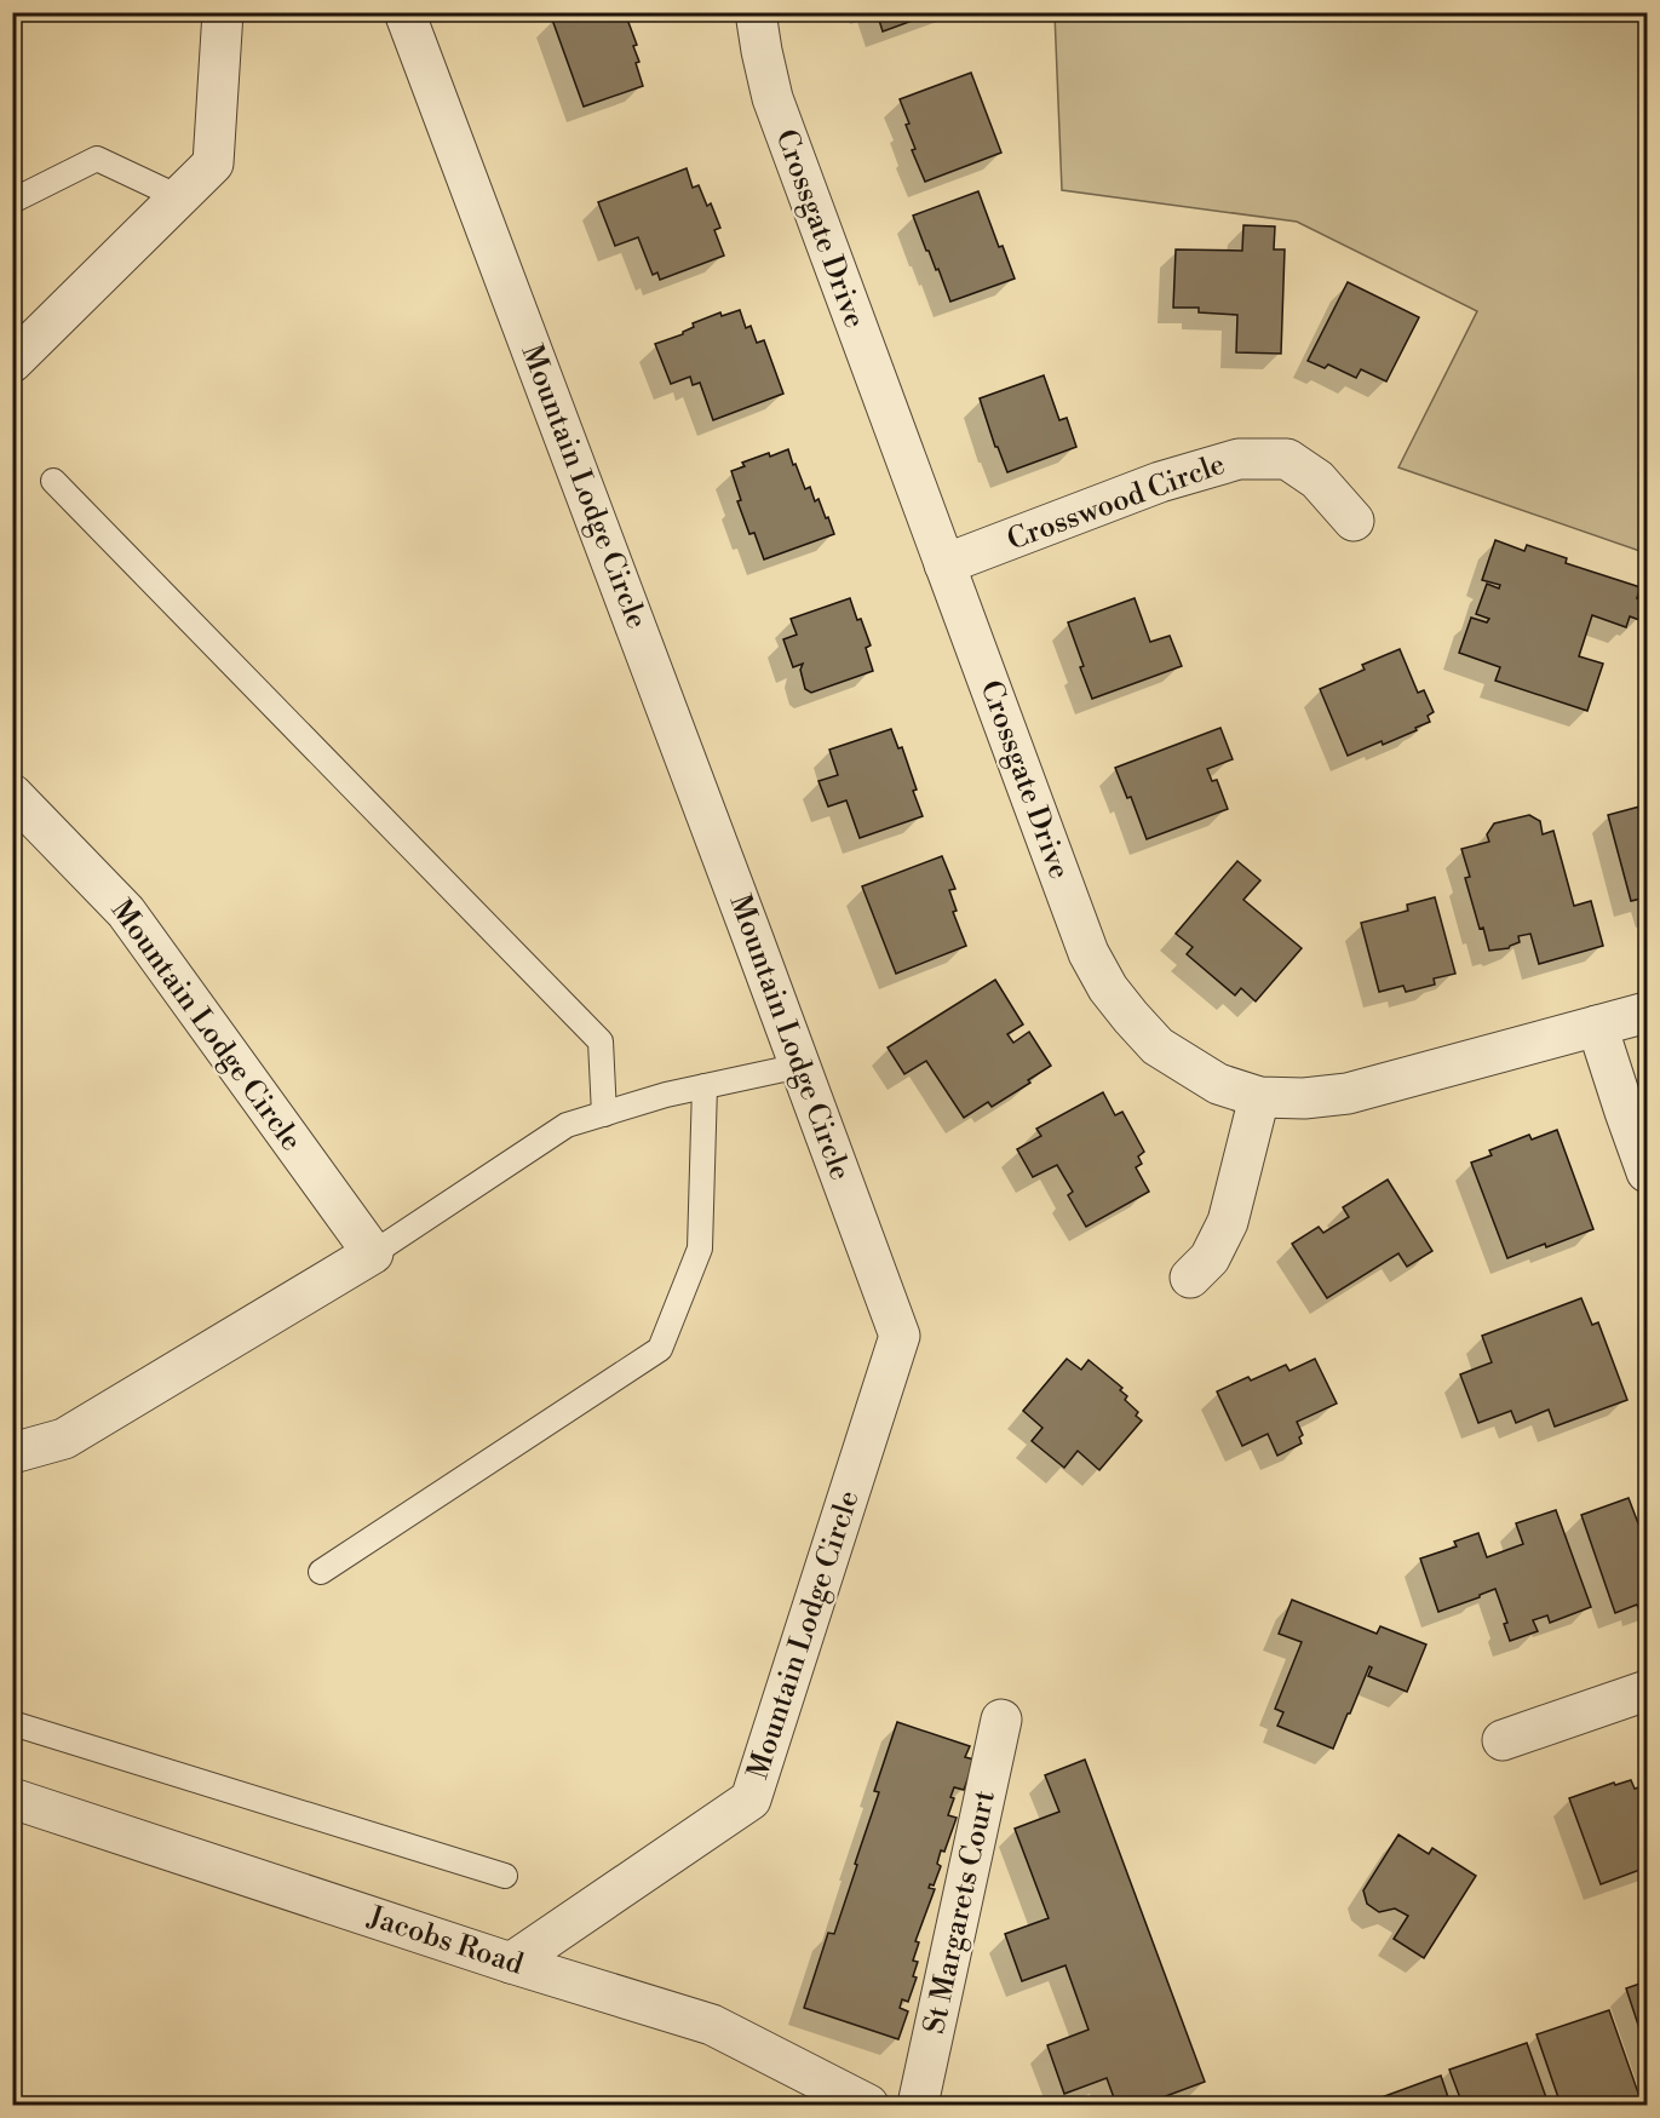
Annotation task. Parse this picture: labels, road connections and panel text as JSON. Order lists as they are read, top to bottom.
{
  "streets": {
    "street": [
      "Crossgate Drive",
      "Mountain Lodge Circle",
      "Crosswood Circle",
      "St Margarets Court",
      "Jacobs Road"
    ]
  },
  "crossings": [
    ["Crossgate Drive", "Crosswood Circle"],
    ["Mountain Lodge Circle", "Jacobs Road"]
  ]
}
